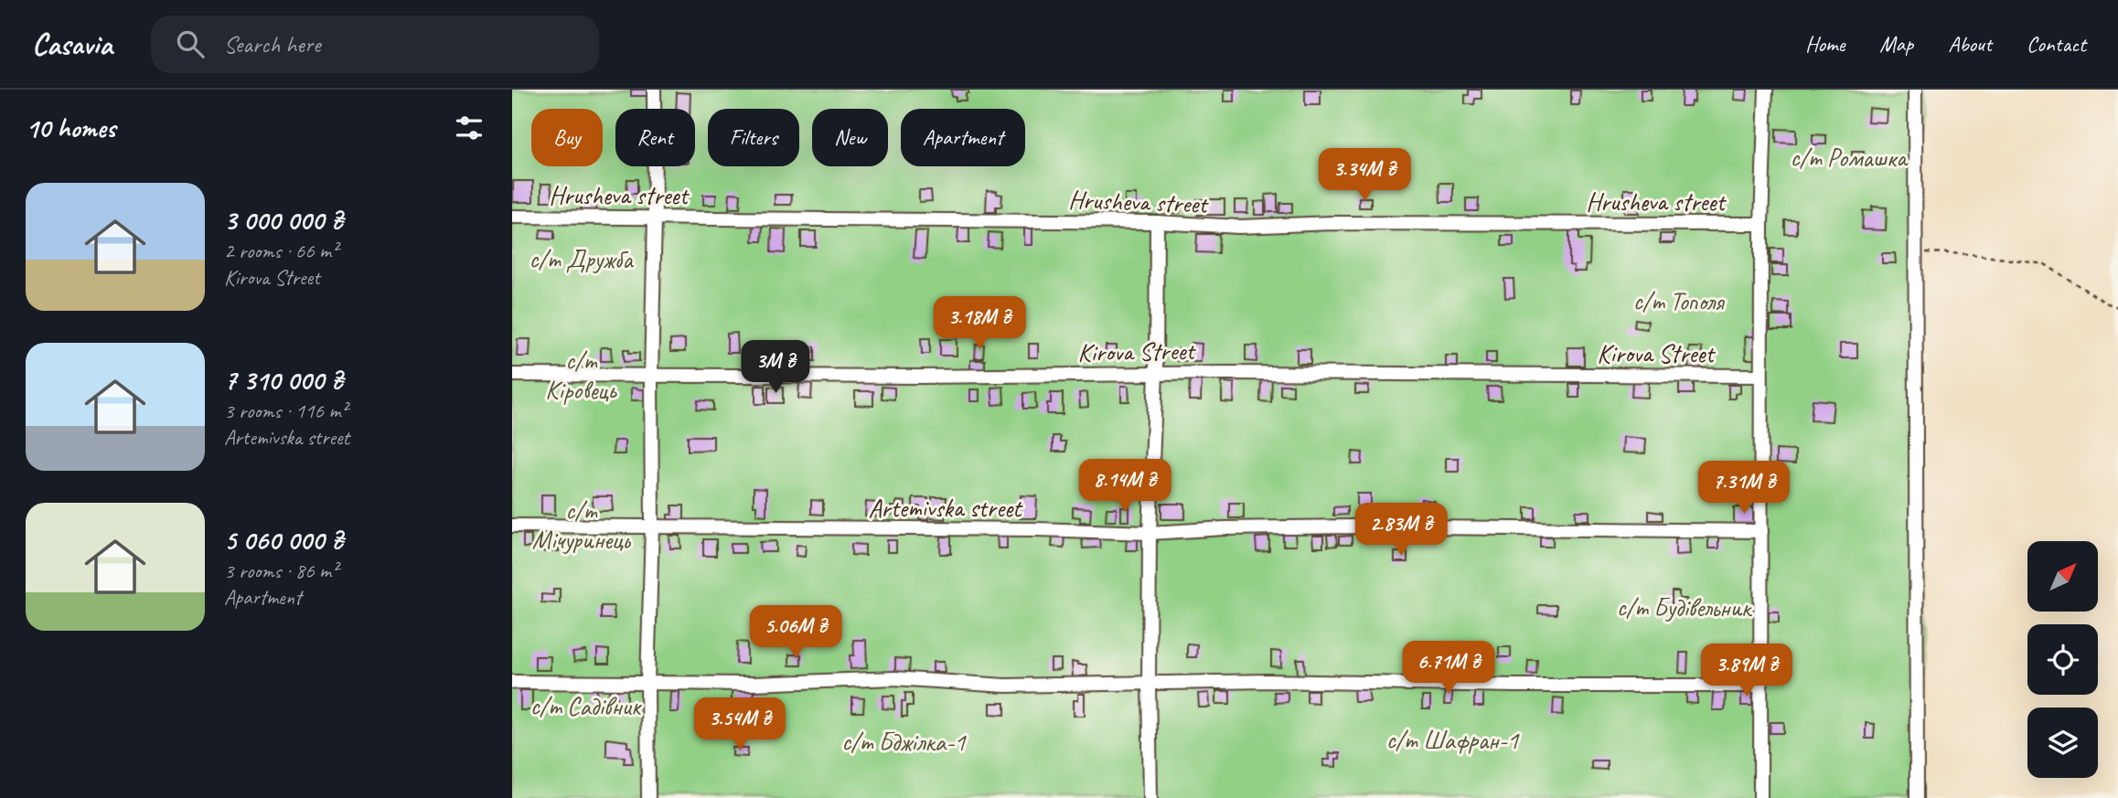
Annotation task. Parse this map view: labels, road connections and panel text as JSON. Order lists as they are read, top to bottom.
{
  "streets": {
    "street": ["Hrusheva street", "Kirova Street", "Artemivska street"]
  },
  "parks": [
    "с/т Ромашка",
    "с/т Дружба",
    "с/т Тополя",
    "с/т Кіровець",
    "с/т Мічуринець",
    "с/т Будівельник",
    "с/т Садівник",
    "с/т Шафран-1",
    "с/т Бджілка-1"
  ],
  "north": "top right",
  "page": {
    "header": "Casavia",
    "search": "Search here",
    "nav": [
      "Home",
      "Map",
      "About",
      "Contact"
    ],
    "heading": "10 homes",
    "chip": [
      "Buy",
      "Rent",
      "Filters",
      "New",
      "Apartment"
    ],
    "price": [
      "3.34M ₴",
      "3.18M ₴",
      "3M ₴",
      "8.14M ₴",
      "7.31M ₴",
      "2.83M ₴",
      "5.06M ₴",
      "6.71M ₴",
      "3.89M ₴",
      "3.54M ₴"
    ],
    "list": [
      {
        "name": "3 000 000 ₴",
        "note": "2 rooms · 66 m² · Kirova Street"
      },
      {
        "name": "7 310 000 ₴",
        "note": "3 rooms · 116 m² · Artemivska street"
      },
      {
        "name": "5 060 000 ₴",
        "note": "3 rooms · 86 m² · Apartment"
      }
    ]
  }
}
